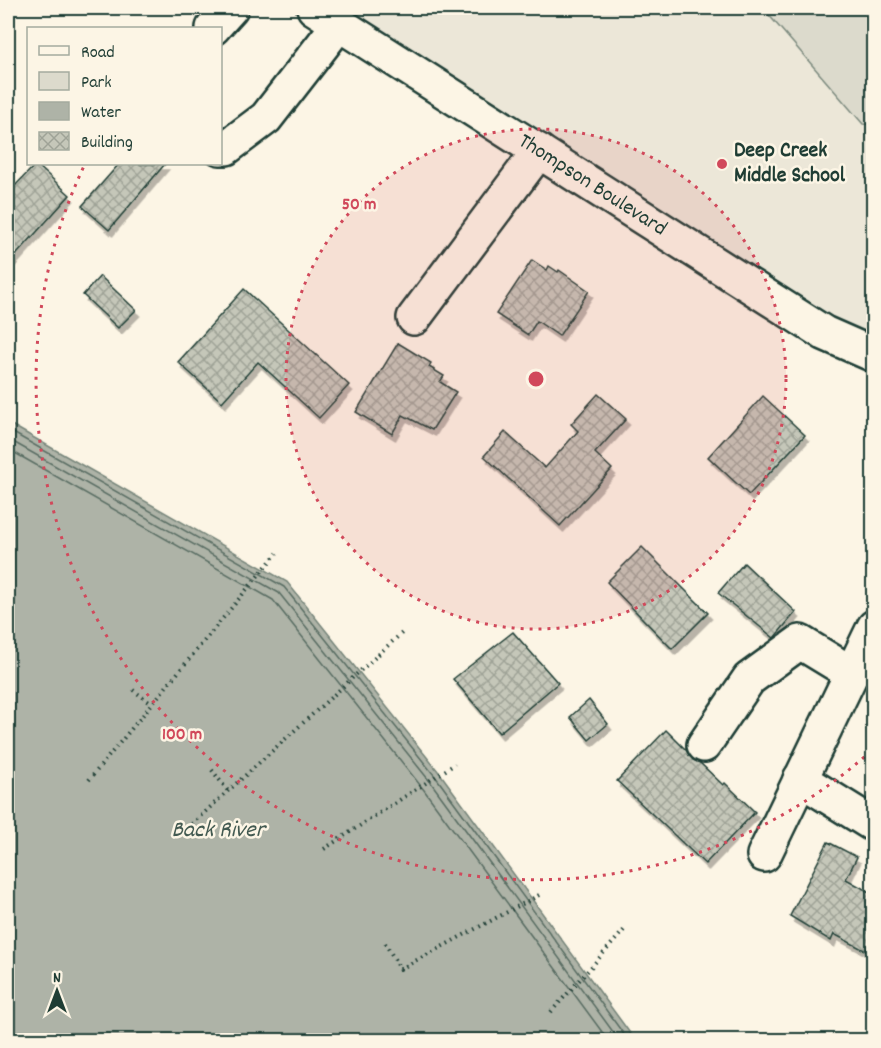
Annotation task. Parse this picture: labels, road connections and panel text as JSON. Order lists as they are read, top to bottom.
{
  "streets": {
    "street": ["Thompson Boulevard"]
  },
  "water": ["Back River"],
  "places": ["Deep Creek Middle School"],
  "legend": [
    "Road",
    "Park",
    "Water",
    "Building"
  ],
  "north": "top",
  "rings": ["50 m", "100 m"]
}
